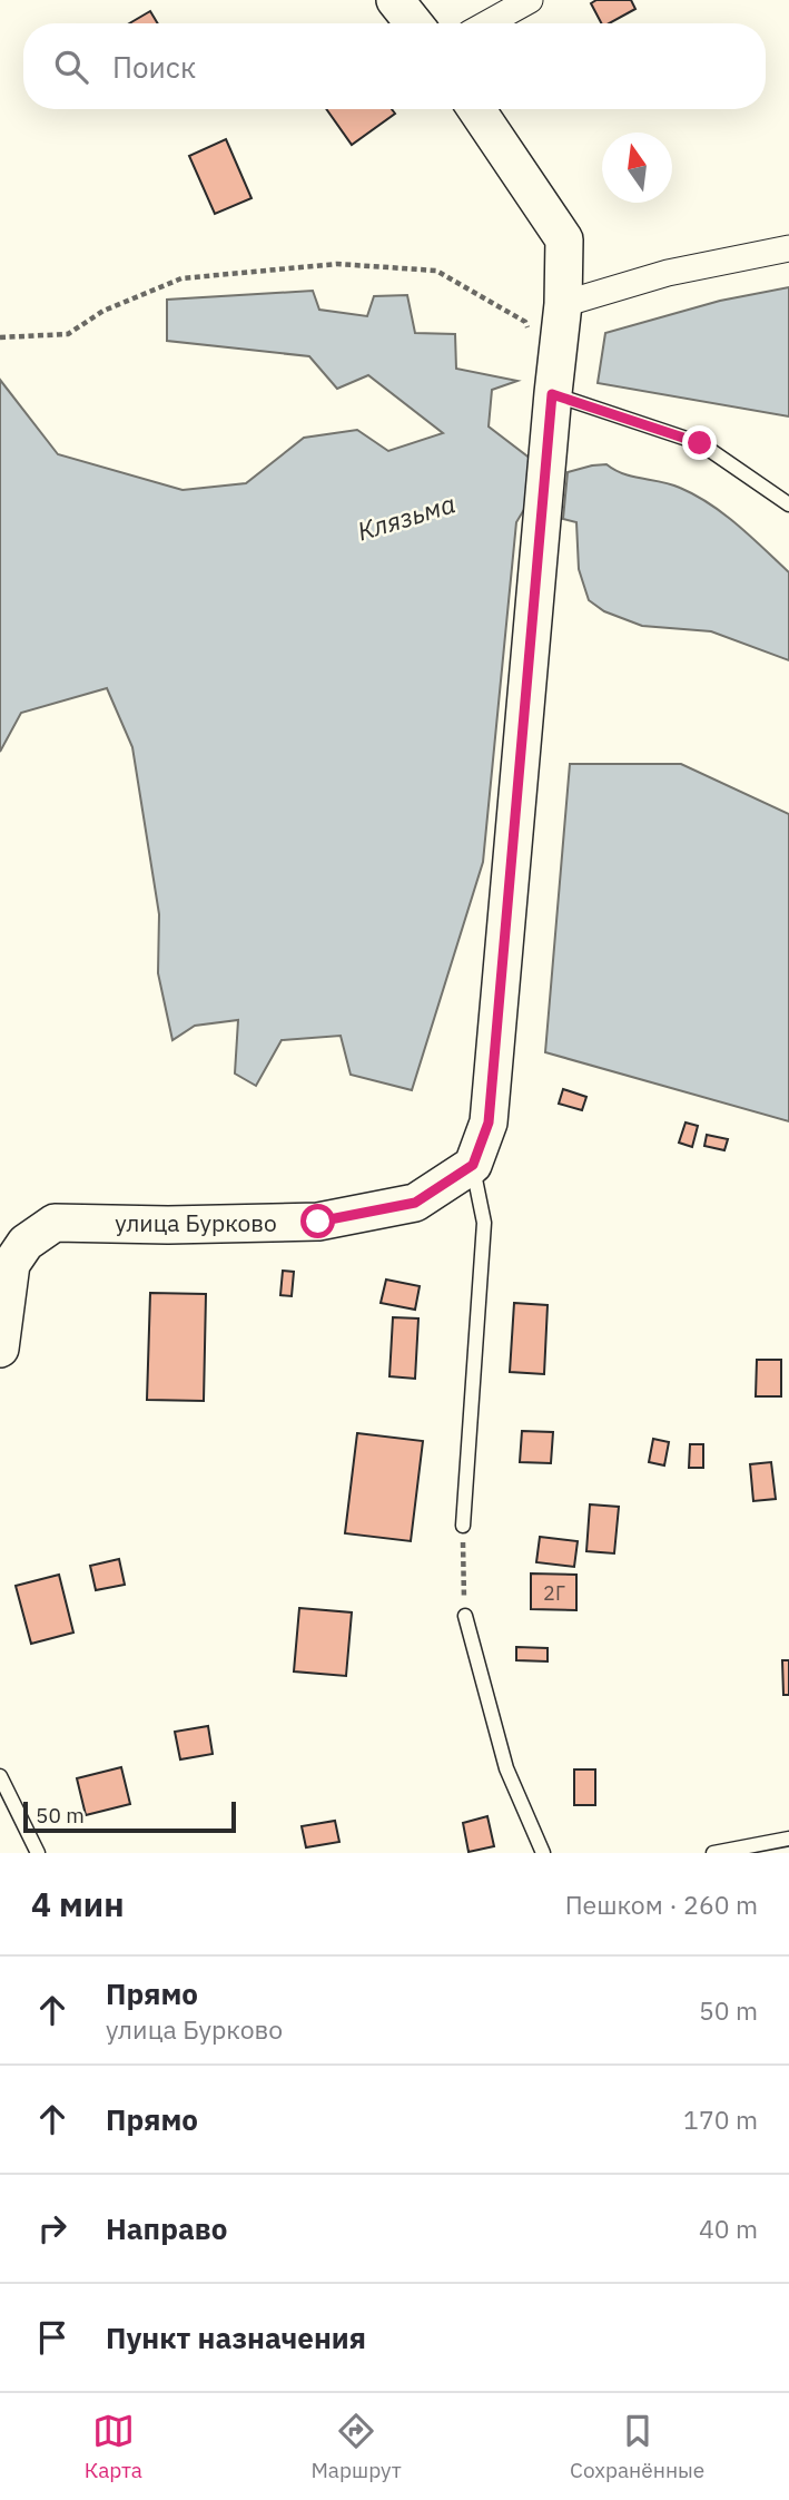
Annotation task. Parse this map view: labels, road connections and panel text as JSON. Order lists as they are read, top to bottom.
{
  "streets": {
    "street": ["улица Бурково"]
  },
  "water": ["Клязьма"],
  "house_numbers": ["2Г"],
  "scale_bar": "50 m",
  "north": "top",
  "page": {
    "search": "Поиск",
    "scale": "50 m",
    "heading": ["4 мин", "Пешком · 260 m"],
    "list": [
      ["Прямо", "улица Бурково", "50 m"],
      ["Прямо", "170 m"],
      ["Направо", "40 m"],
      "Пункт назначения"
    ],
    "nav": ["Карта", "Маршрут", "Сохранённые"]
  }
}
